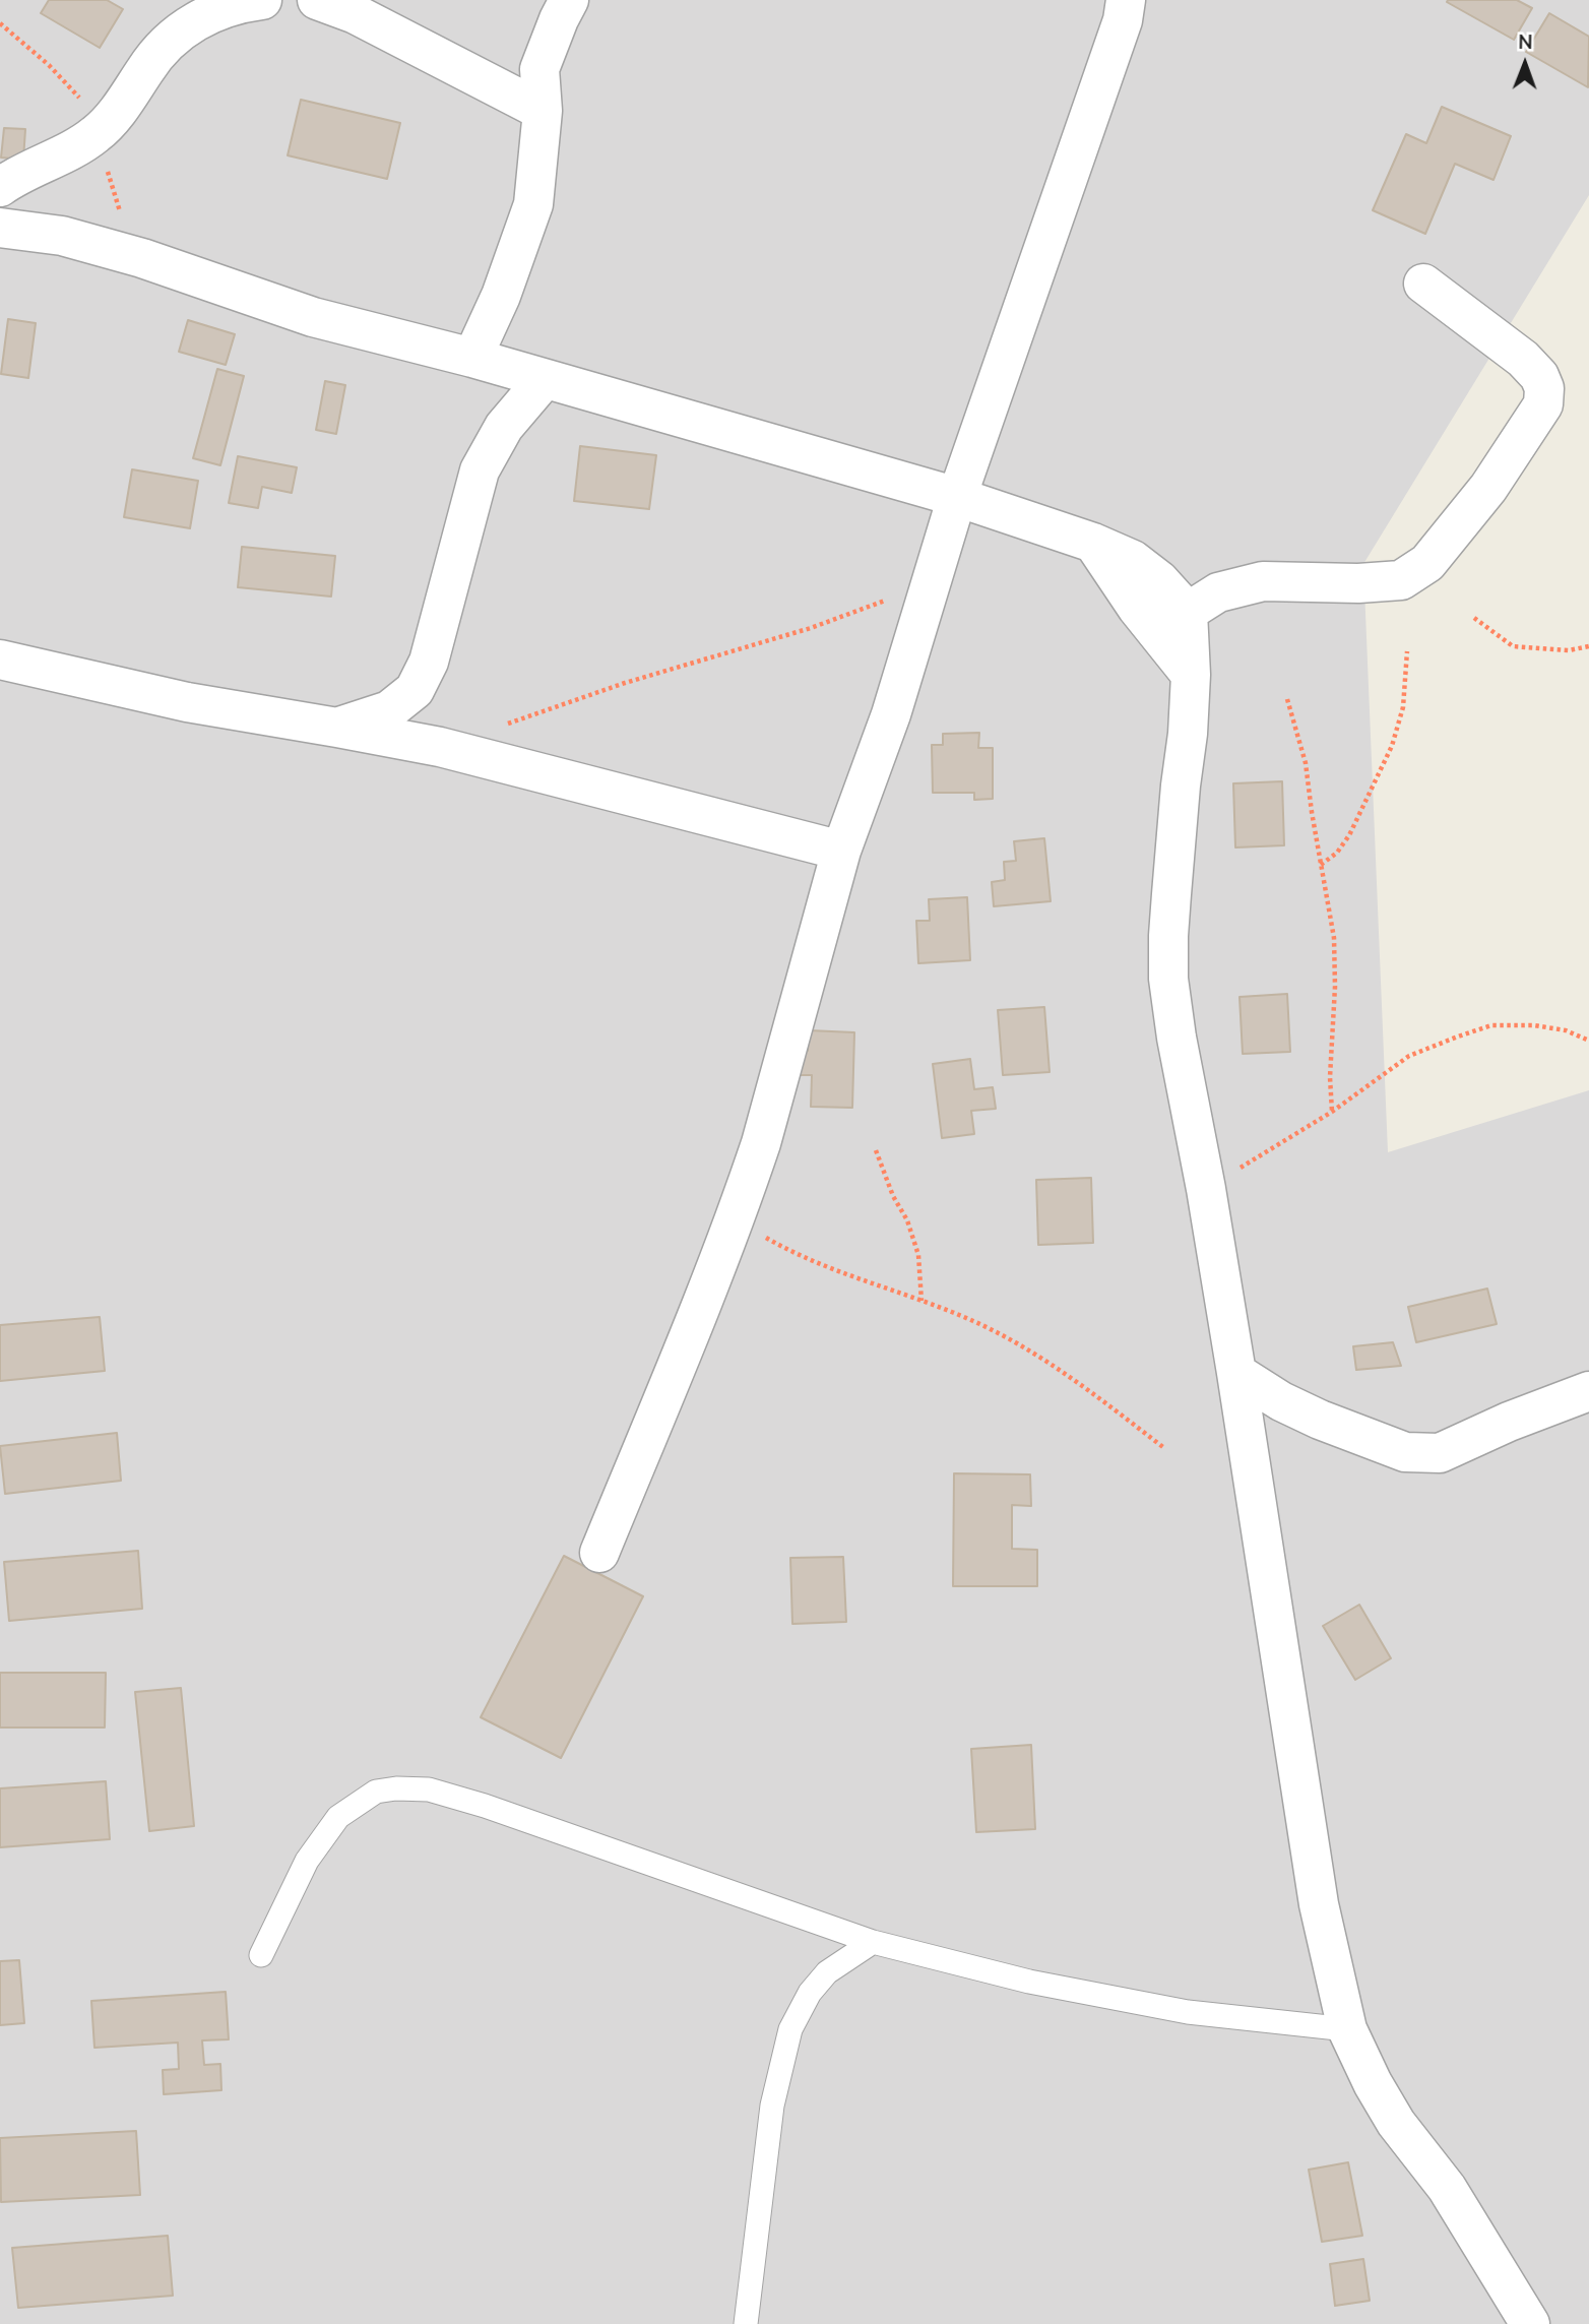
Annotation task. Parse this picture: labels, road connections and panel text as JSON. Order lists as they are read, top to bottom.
{
  "north": "top"
}
